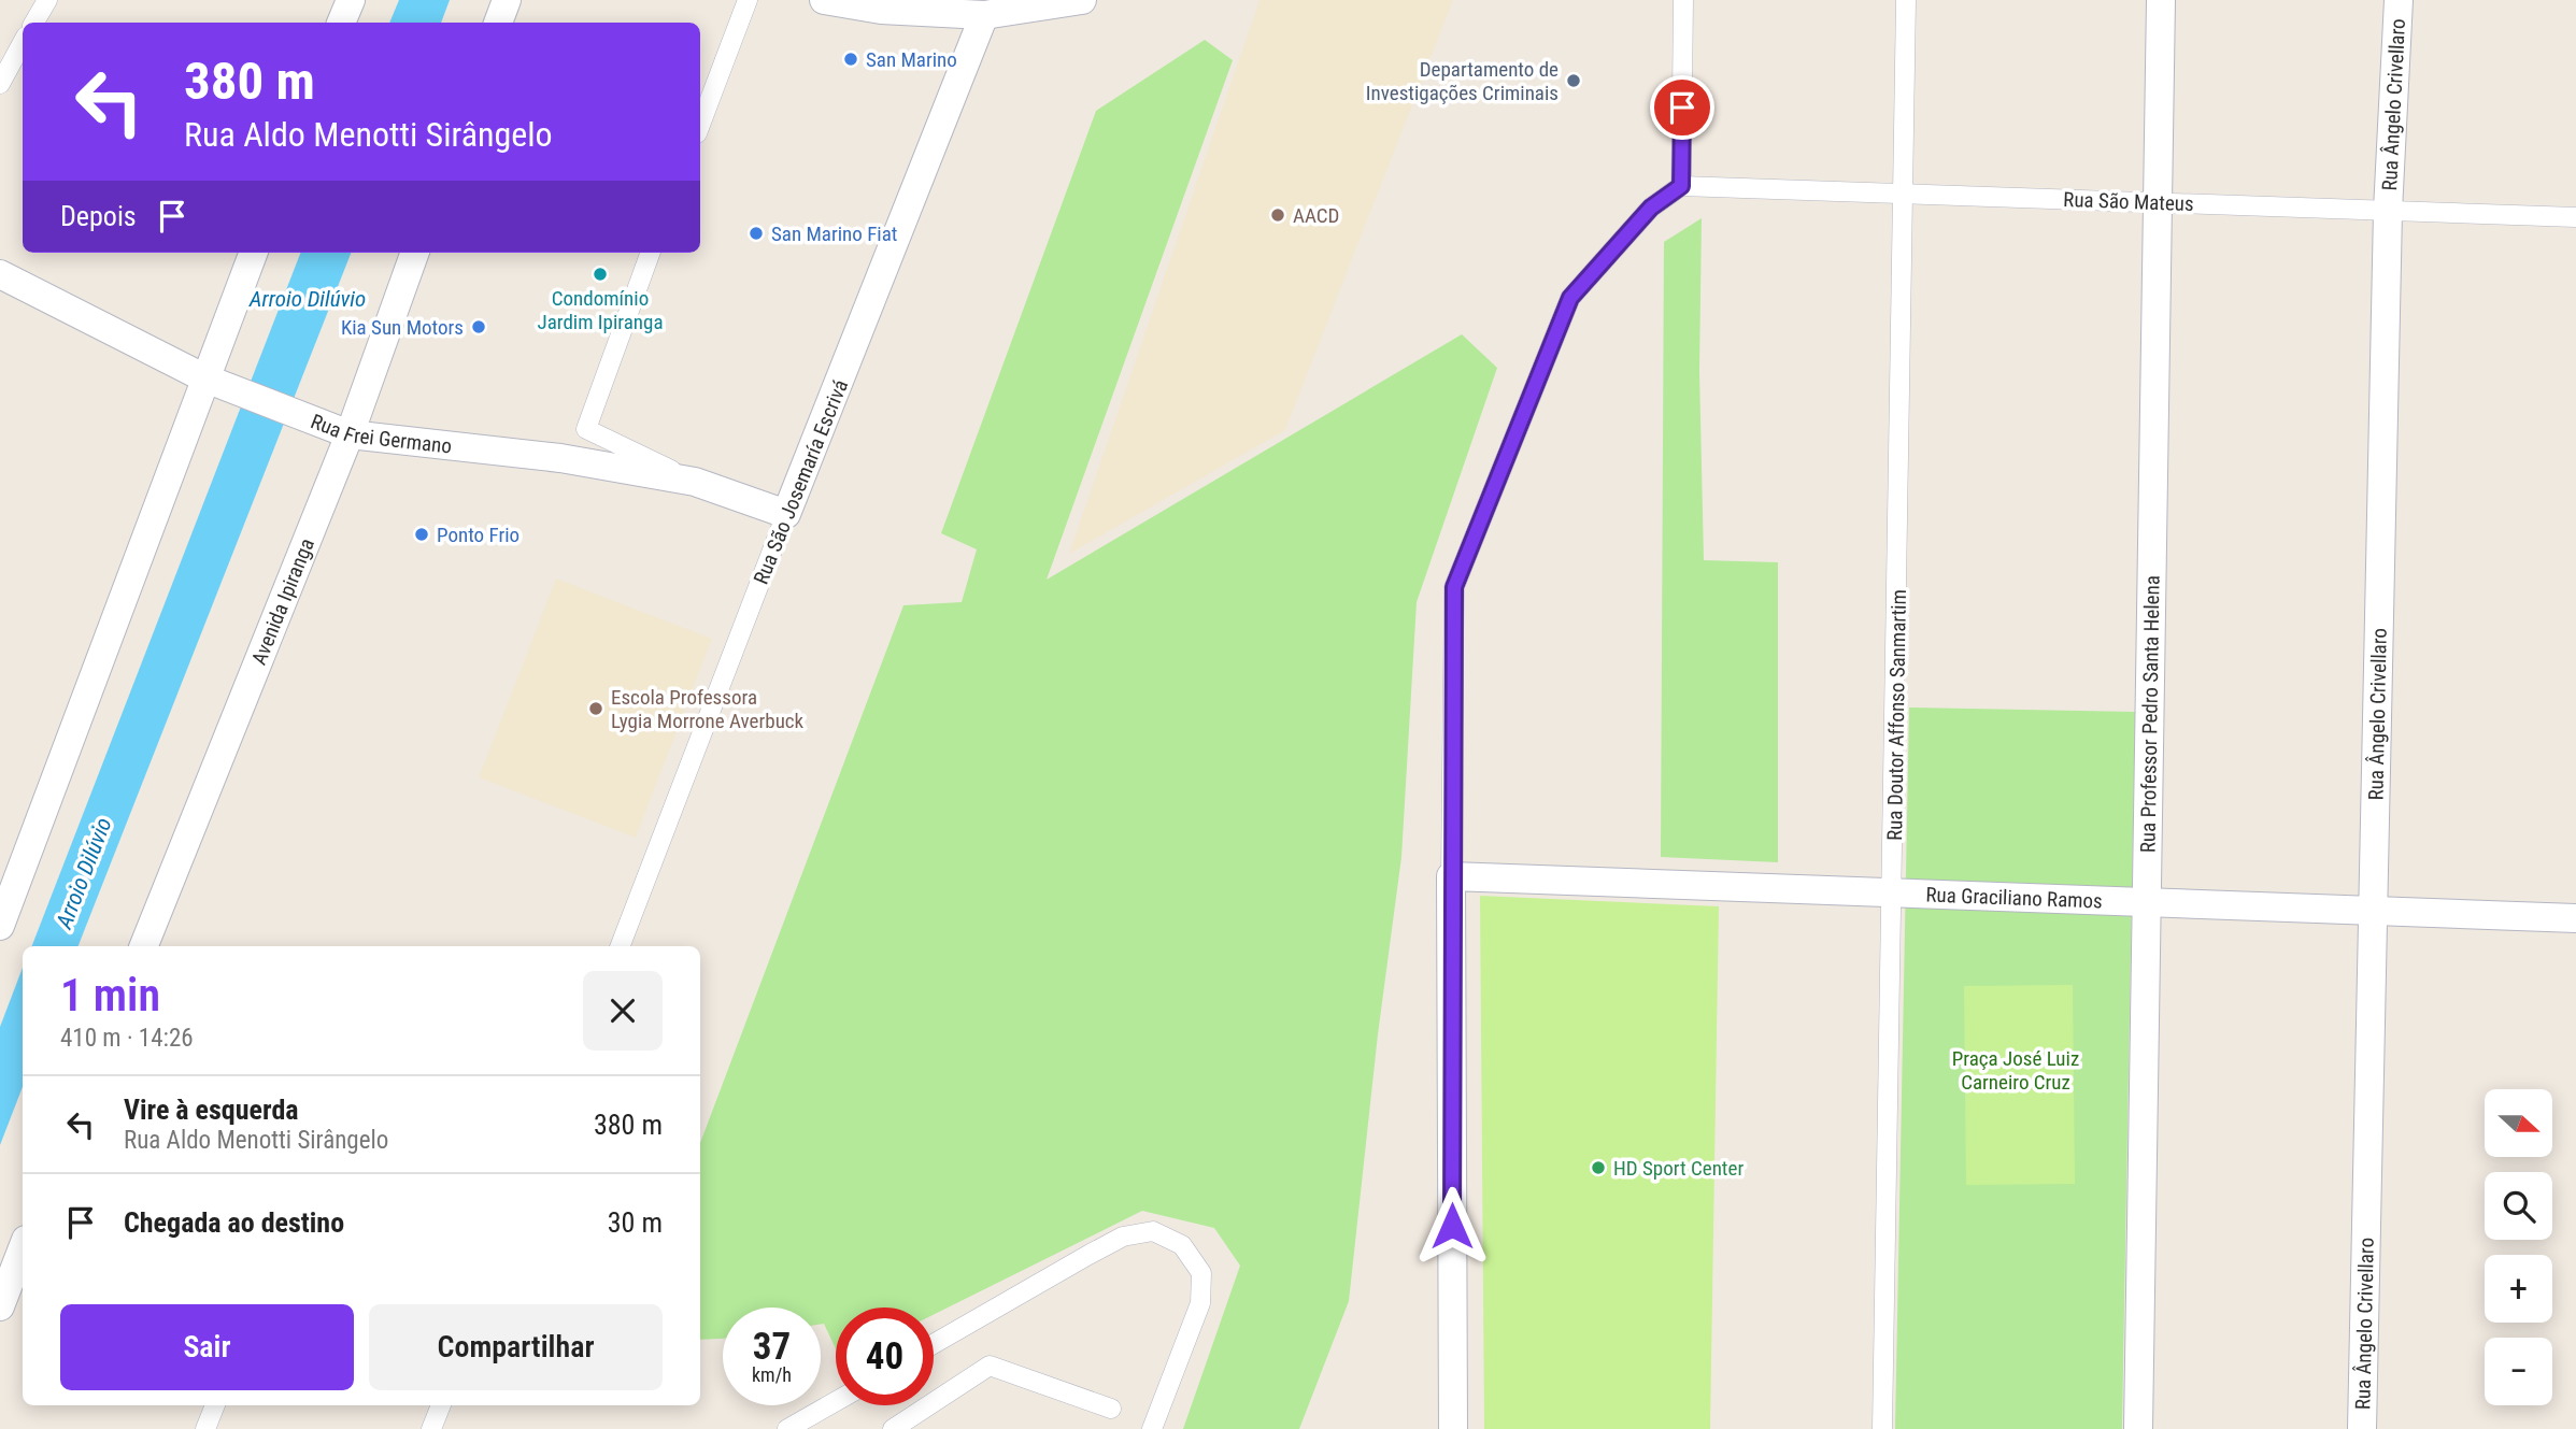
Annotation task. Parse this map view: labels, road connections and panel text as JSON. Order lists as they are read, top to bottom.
{
  "streets": {
    "street": [
      "Rua Ângelo Crivellaro",
      "Rua São Mateus",
      "Rua Frei Germano",
      "Rua São Josemaría Escrivá",
      "Avenida Ipiranga",
      "Rua Doutor Affonso Sanmartim",
      "Rua Professor Pedro Santa Helena",
      "Rua Graciliano Ramos"
    ]
  },
  "crossings": [
    ["Rua Ângelo Crivellaro", "Rua São Mateus"],
    ["Rua Ângelo Crivellaro", "Rua Graciliano Ramos"],
    ["Rua São Mateus", "Rua Doutor Affonso Sanmartim"],
    ["Rua São Mateus", "Rua Professor Pedro Santa Helena"],
    ["Rua Frei Germano", "Rua São Josemaría Escrivá"],
    ["Rua Frei Germano", "Avenida Ipiranga"],
    ["Rua Doutor Affonso Sanmartim", "Rua Graciliano Ramos"],
    ["Rua Professor Pedro Santa Helena", "Rua Graciliano Ramos"]
  ],
  "water": ["Arroio Dilúvio"],
  "parks": ["Praça José Luiz Carneiro Cruz"],
  "places": [
    "San Marino",
    "Departamento de Investigações Criminais",
    "AACD",
    "San Marino Fiat",
    "Condomínio Jardim Ipiranga",
    "Kia Sun Motors",
    "Ponto Frio",
    "Escola Professora Lygia Morrone Averbuck",
    "HD Sport Center"
  ],
  "north": "right",
  "page": {
    "turn": ["380 m", "Rua Aldo Menotti Sirângelo"],
    "then": "Depois",
    "heading": ["1 min", "410 m · 14:26"],
    "list": [
      {
        "name": "Vire à esquerda",
        "note": "Rua Aldo Menotti Sirângelo",
        "value": "380 m"
      },
      {
        "name": "Chegada ao destino",
        "value": "30 m"
      }
    ],
    "map_buttons": ["+", "−"],
    "buttons": ["Sair", "Compartilhar"],
    "speed": "37 km/h",
    "limit": "40"
  }
}
